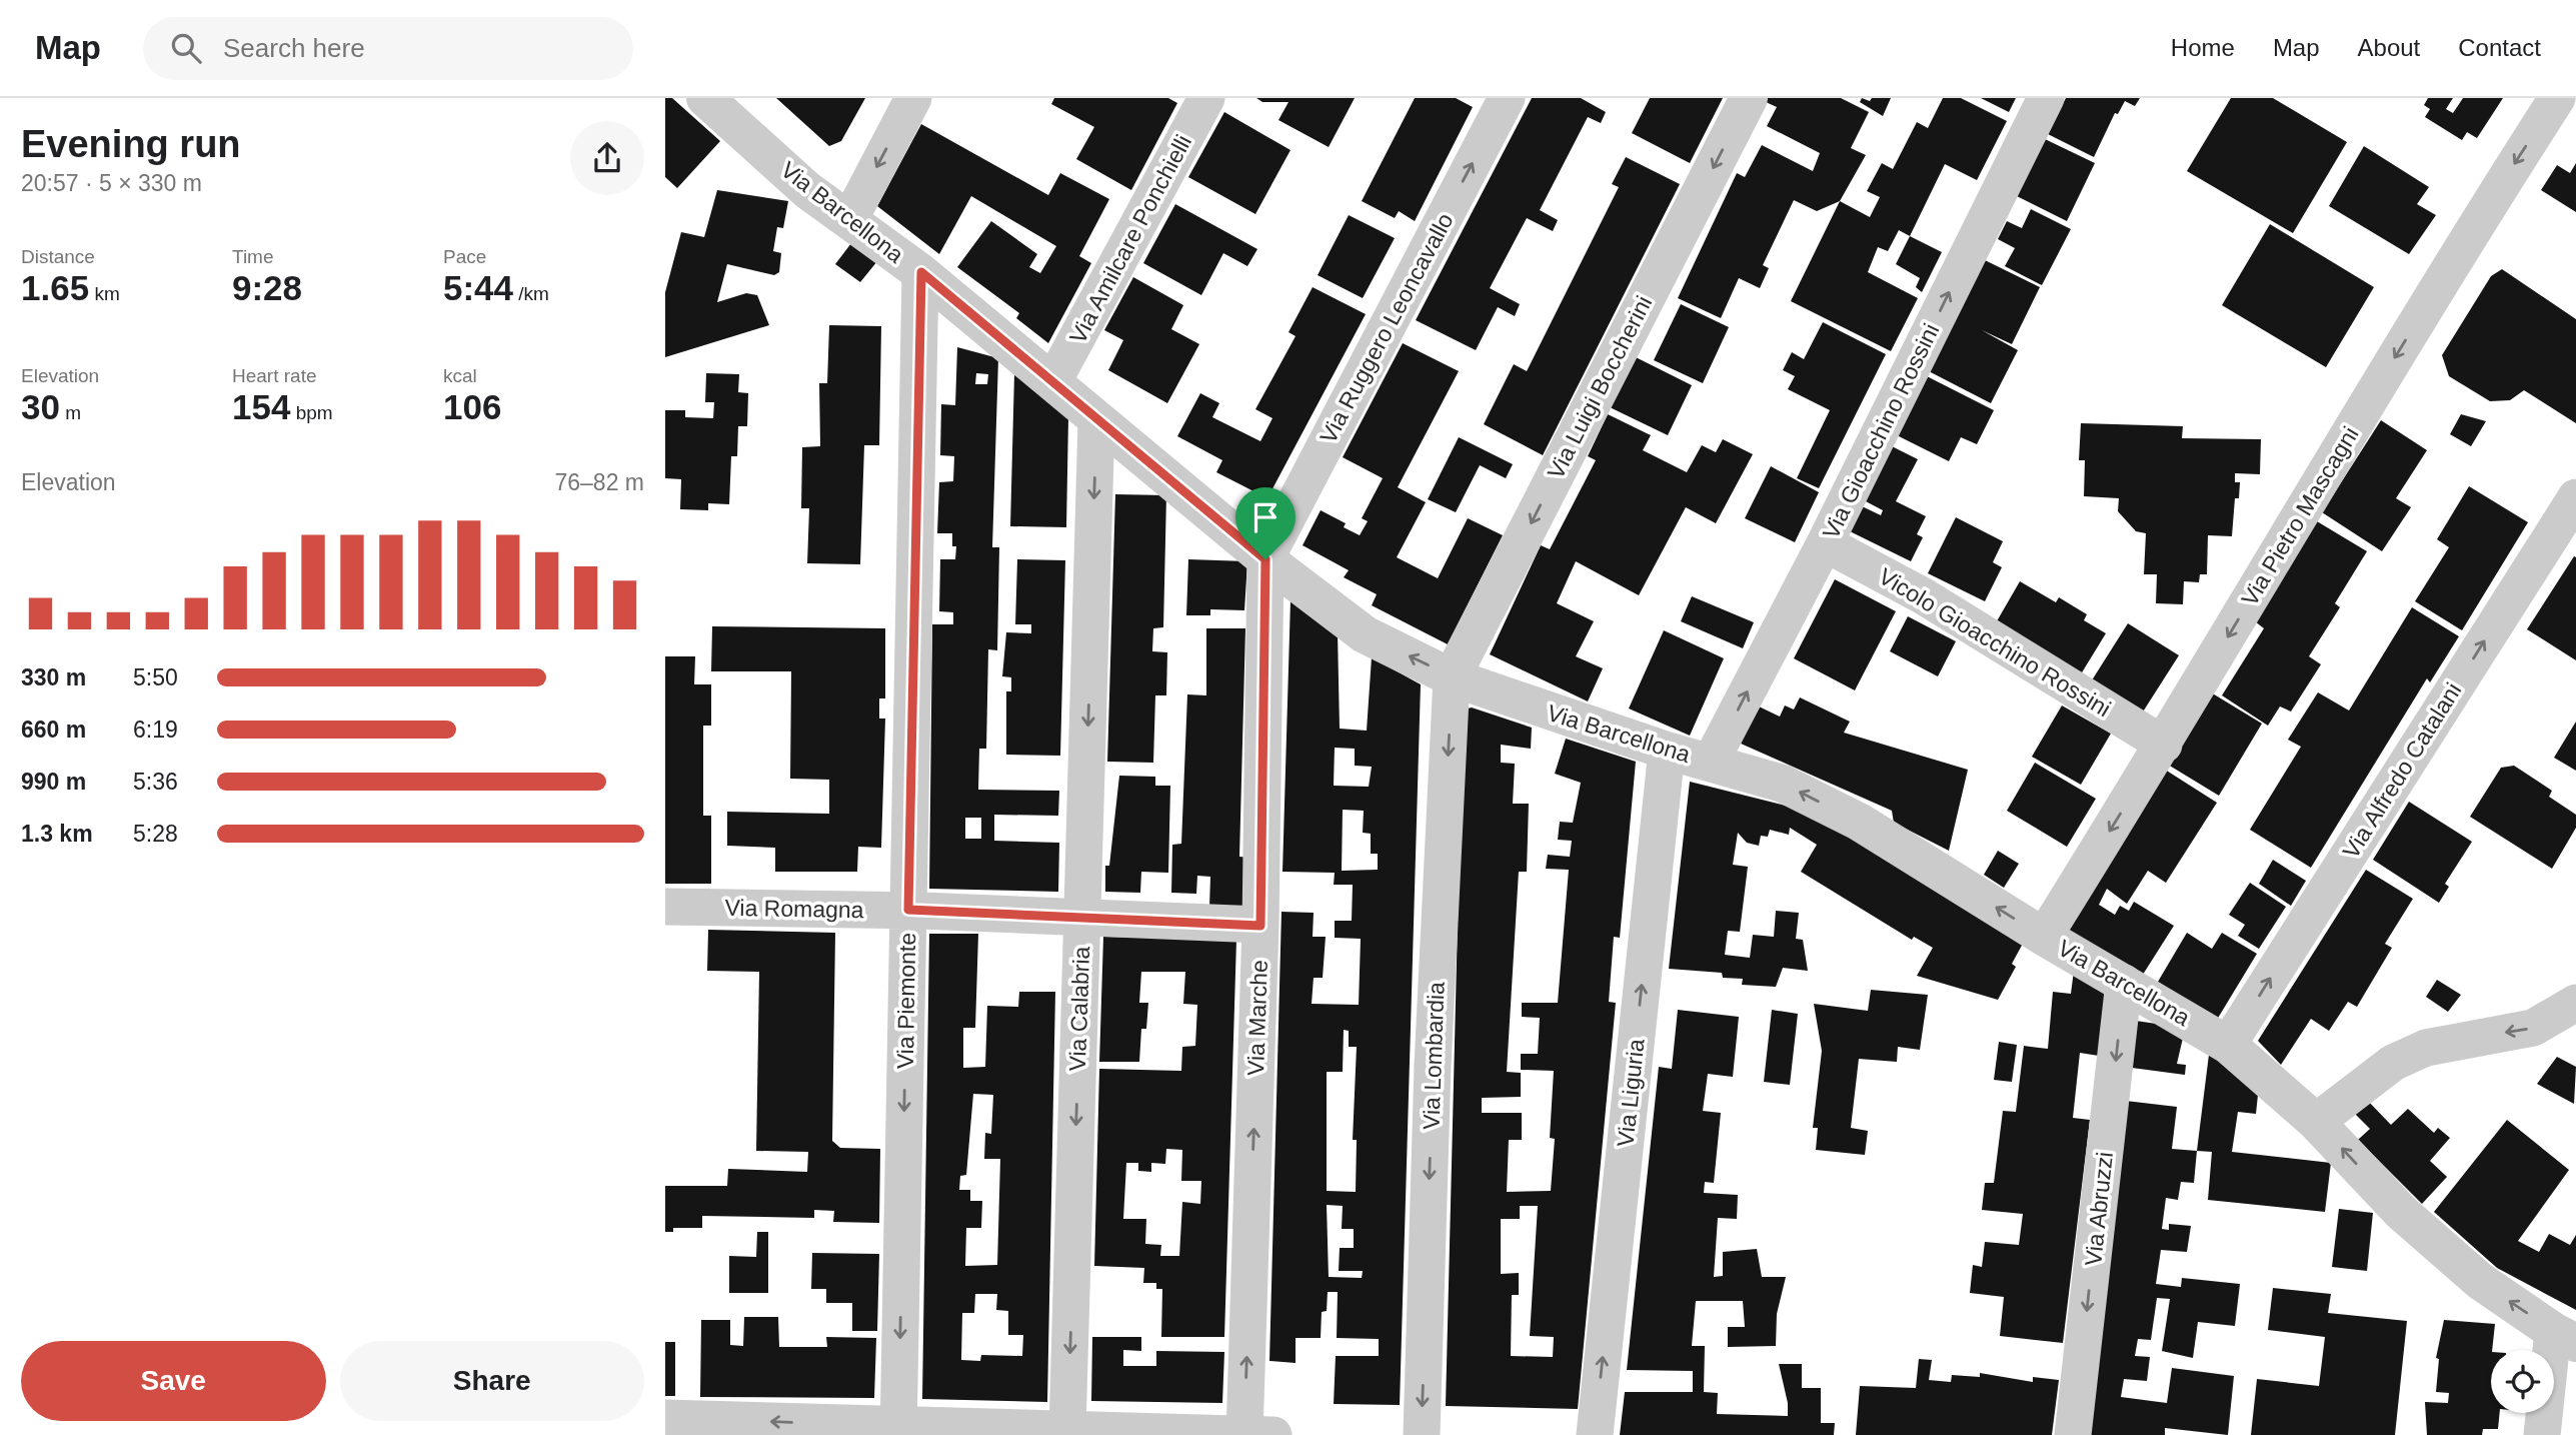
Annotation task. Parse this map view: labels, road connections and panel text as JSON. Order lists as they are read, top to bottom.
{
  "streets": {
    "street": [
      "Via Barcellona",
      "Via Amilcare Ponchielli",
      "Via Ruggero Leoncavallo",
      "Via Luigi Boccherini",
      "Via Gioacchino Rossini",
      "Via Pietro Mascagni",
      "Vicolo Gioacchino Rossini",
      "Via Alfredo Catalani",
      "Via Romagna",
      "Via Piemonte",
      "Via Calabria",
      "Via Marche",
      "Via Lombardia",
      "Via Liguria",
      "Via Abruzzi"
    ]
  },
  "crossings": [
    ["Via Barcellona", "Via Amilcare Ponchielli"],
    ["Via Barcellona", "Via Ruggero Leoncavallo"],
    ["Via Barcellona", "Via Luigi Boccherini"],
    ["Via Barcellona", "Via Gioacchino Rossini"],
    ["Via Barcellona", "Via Pietro Mascagni"],
    ["Via Barcellona", "Via Alfredo Catalani"],
    ["Via Barcellona", "Via Piemonte"],
    ["Via Barcellona", "Via Calabria"],
    ["Via Barcellona", "Via Marche"],
    ["Via Barcellona", "Via Lombardia"],
    ["Via Barcellona", "Via Liguria"],
    ["Via Barcellona", "Via Abruzzi"],
    ["Via Ruggero Leoncavallo", "Via Marche"],
    ["Via Luigi Boccherini", "Via Lombardia"],
    ["Via Gioacchino Rossini", "Vicolo Gioacchino Rossini"],
    ["Via Pietro Mascagni", "Vicolo Gioacchino Rossini"],
    ["Via Romagna", "Via Piemonte"],
    ["Via Romagna", "Via Calabria"],
    ["Via Romagna", "Via Marche"]
  ],
  "one_way": [
    "Via Barcellona",
    "Via Ruggero Leoncavallo",
    "Via Luigi Boccherini",
    "Via Gioacchino Rossini",
    "Via Pietro Mascagni",
    "Via Alfredo Catalani",
    "Via Piemonte",
    "Via Calabria",
    "Via Marche",
    "Via Lombardia",
    "Via Liguria",
    "Via Abruzzi"
  ],
  "page": {
    "header": "Map",
    "search": "Search here",
    "nav": [
      "Home",
      "Map",
      "About",
      "Contact"
    ],
    "heading": ["Evening run", "20:57 · 5 × 330 m"],
    "stats": [
      ["Distance", "1.65 km"],
      ["Time", "9:28"],
      ["Pace", "5:44 /km"],
      ["Elevation", "30 m"],
      ["Heart rate", "154 bpm"],
      ["kcal", "106"]
    ],
    "chart": ["Elevation", "76–82 m"],
    "list": [
      {
        "name": "330 m",
        "note": "5:50"
      },
      {
        "name": "660 m",
        "note": "6:19"
      },
      {
        "name": "990 m",
        "note": "5:36"
      },
      {
        "name": "1.3 km",
        "note": "5:28"
      }
    ],
    "buttons": ["Save", "Share"]
  }
}
